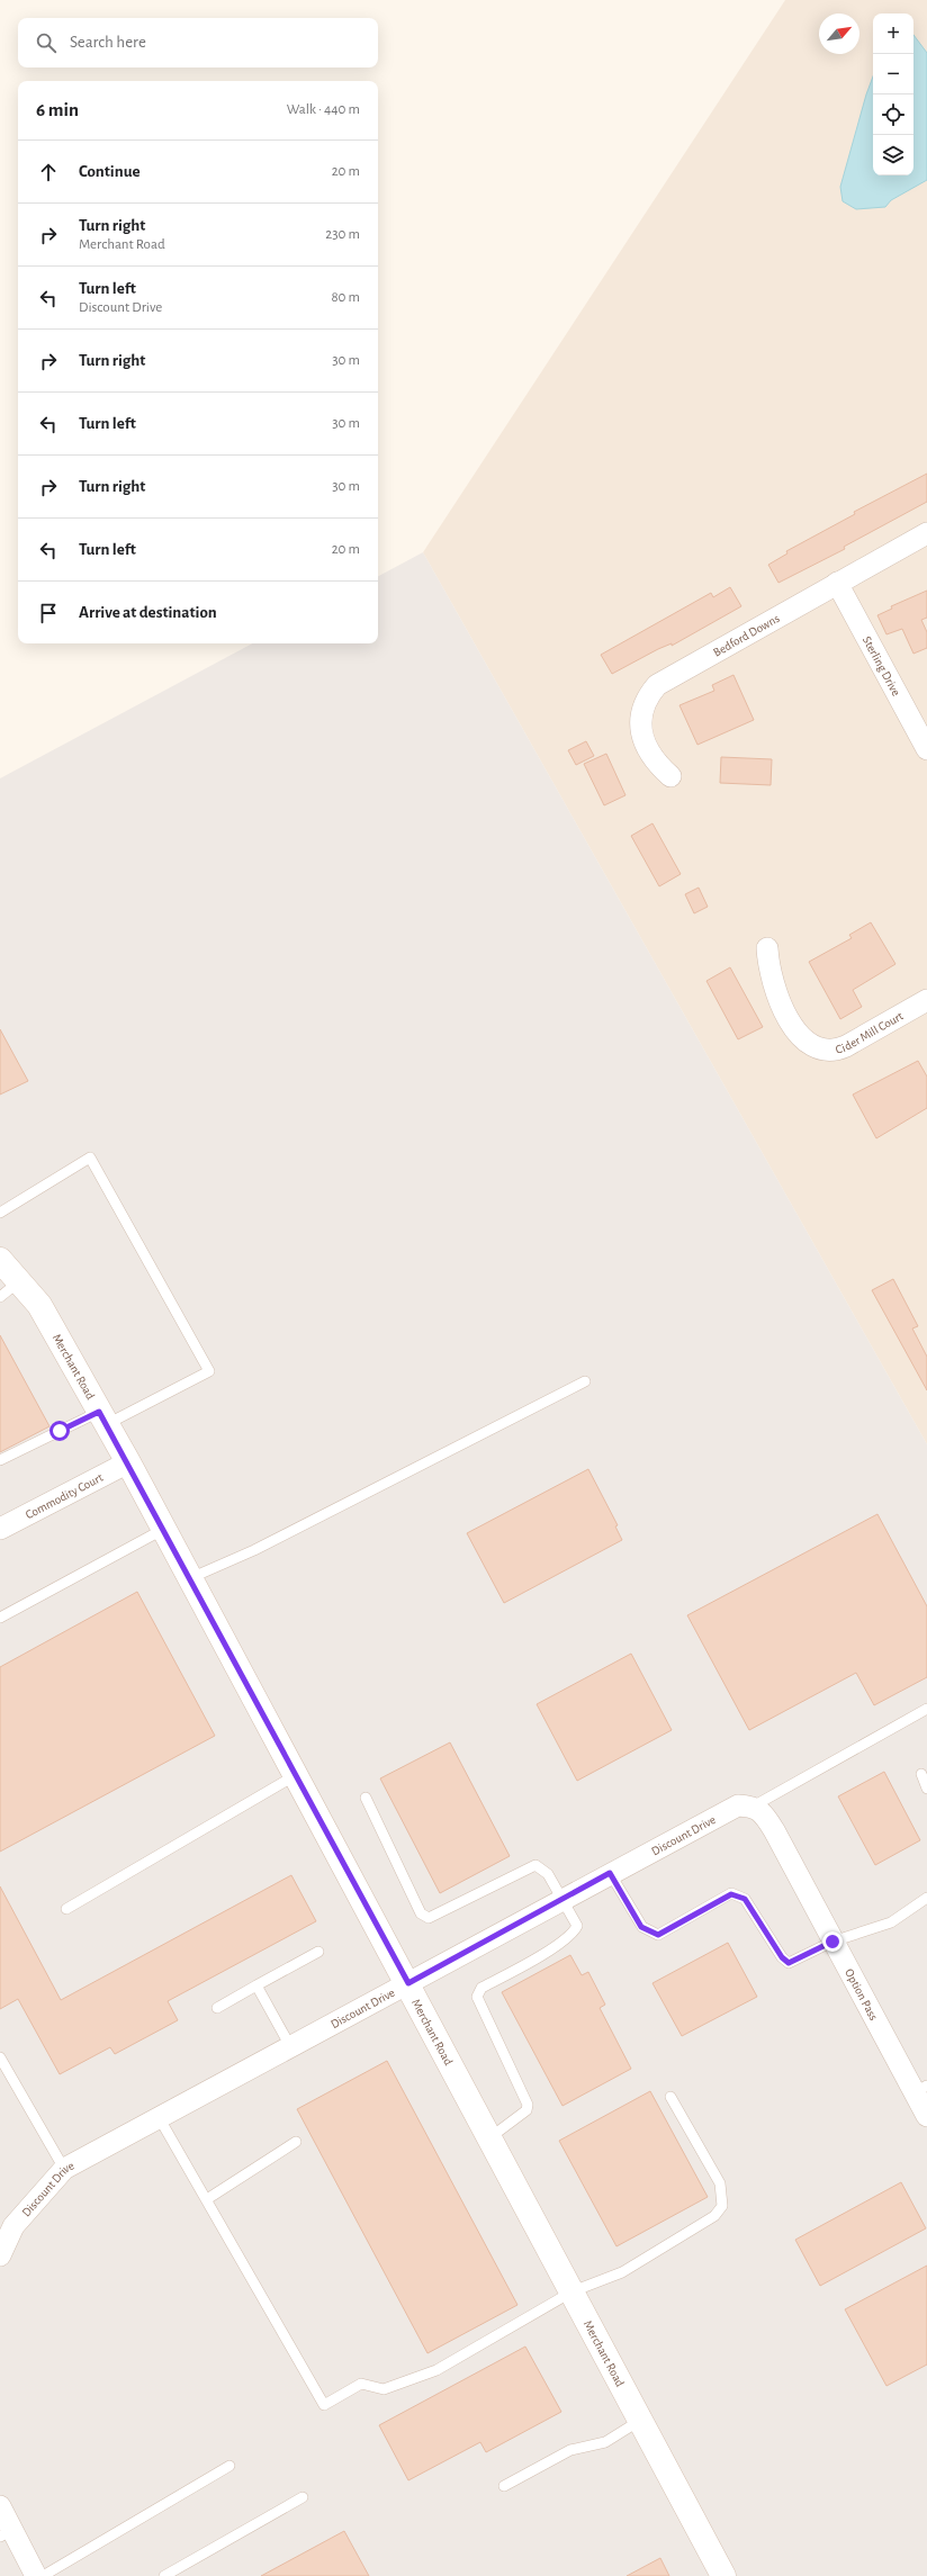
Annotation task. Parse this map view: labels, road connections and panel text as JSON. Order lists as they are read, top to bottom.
{
  "streets": {
    "street": [
      "Bedford Downs",
      "Sterling Drive",
      "Cider Mill Court",
      "Merchant Road",
      "Commodity Court",
      "Discount Drive",
      "Option Pass"
    ]
  },
  "crossings": [
    ["Bedford Downs", "Sterling Drive"],
    ["Merchant Road", "Commodity Court"],
    ["Merchant Road", "Discount Drive"],
    ["Discount Drive", "Option Pass"]
  ],
  "north": "top right",
  "page": {
    "map_buttons": ["+", "−"],
    "search": "Search here",
    "heading": ["6 min", "Walk · 440 m"],
    "list": [
      ["Continue", "20 m"],
      ["Turn right", "Merchant Road", "230 m"],
      ["Turn left", "Discount Drive", "80 m"],
      ["Turn right", "30 m"],
      ["Turn left", "30 m"],
      ["Turn right", "30 m"],
      ["Turn left", "20 m"],
      "Arrive at destination"
    ]
  }
}
